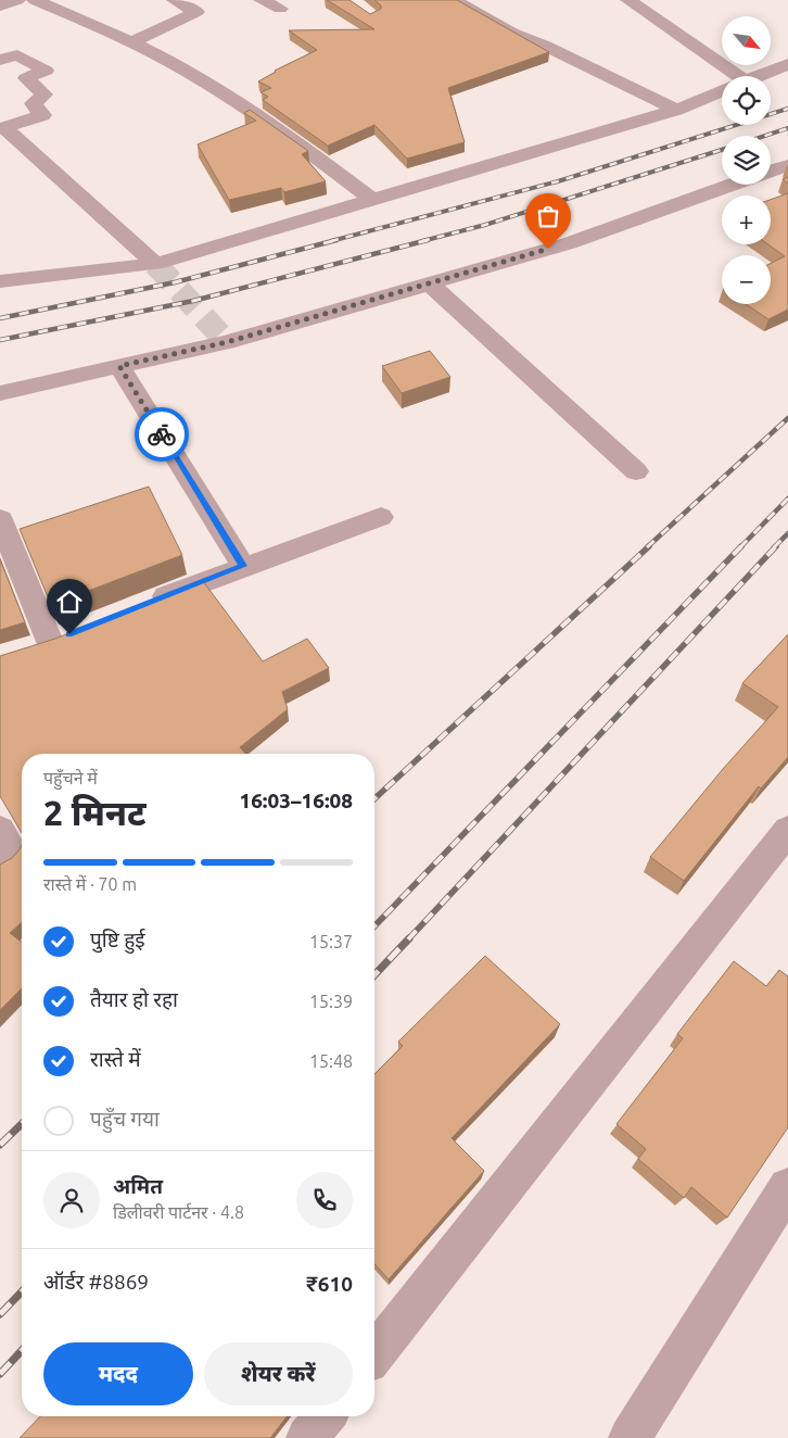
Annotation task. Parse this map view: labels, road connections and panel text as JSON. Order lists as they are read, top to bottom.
{
  "north": "bottom right",
  "page": {
    "map_buttons": ["+", "−"],
    "heading": ["2 मिनट", "पहुँचने में", "16:03–16:08"],
    "panel": [
      "अमित",
      "डिलीवरी पार्टनर · 4.8",
      "ऑर्डर #8869",
      "₹610"
    ],
    "bar": "रास्ते में · 70 m",
    "list": [
      ["पुष्टि हुई", "15:37"],
      ["तैयार हो रहा", "15:39"],
      ["रास्ते में", "15:48"],
      "पहुँच गया"
    ],
    "buttons": ["मदद", "शेयर करें"]
  }
}
